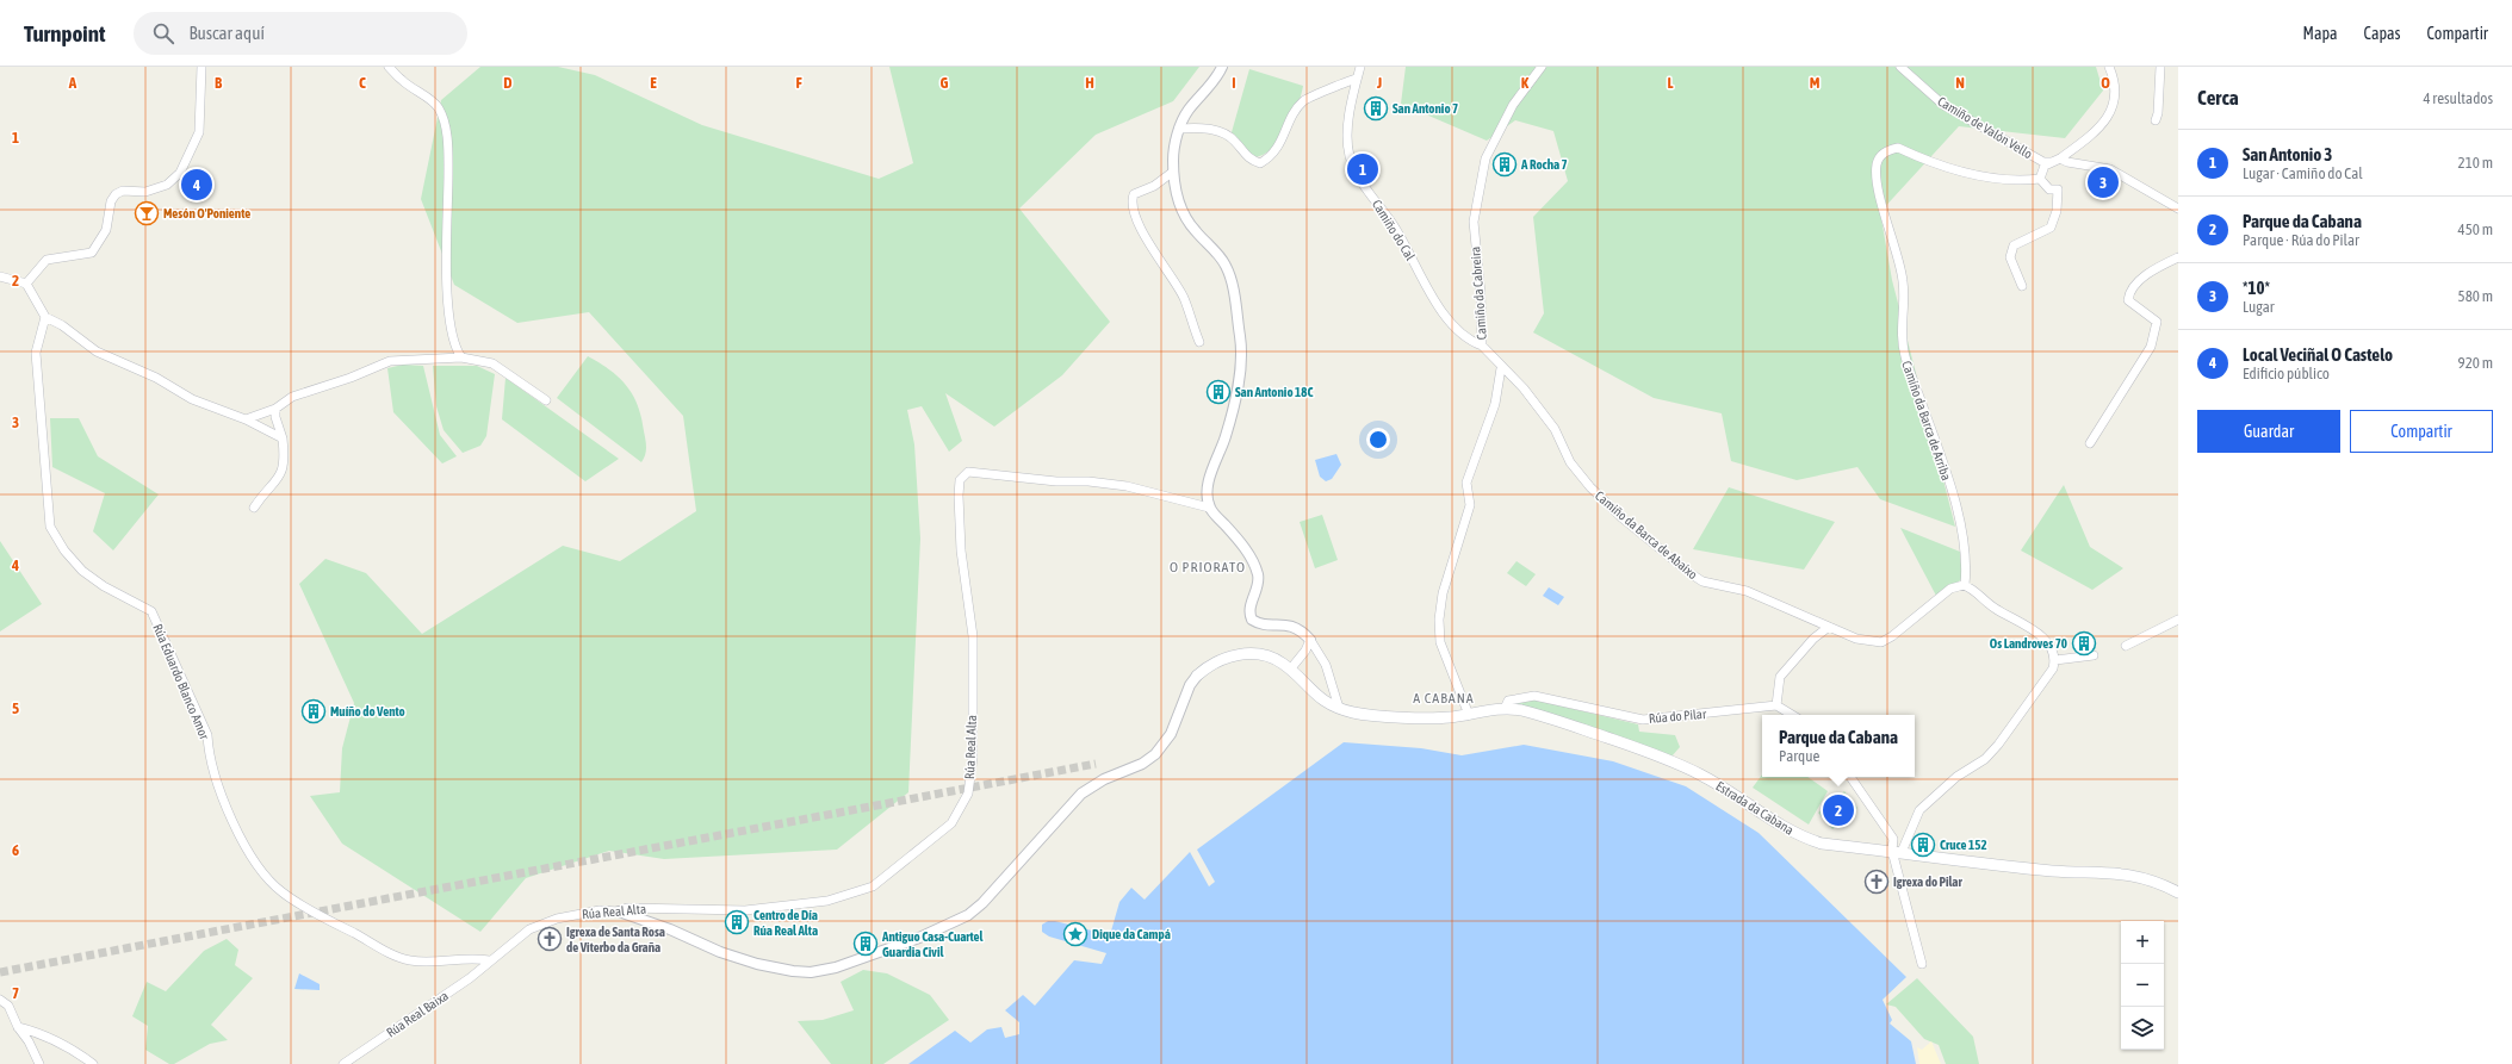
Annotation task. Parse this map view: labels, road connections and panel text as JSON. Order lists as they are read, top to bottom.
{
  "streets": {
    "main road": ["Estrada da Cabana"],
    "street": [
      "Camiño de Valón Vello",
      "Camiño do Cal",
      "Camiño da Cabreira",
      "Camiño da Barca de Arriba",
      "Camiño da Barca de Abaixo",
      "Rúa Eduardo Blanco Amor",
      "Rúa do Pilar",
      "Rúa Real Alta",
      "Rúa Real Baixa"
    ]
  },
  "crossings": [
    ["Camiño do Cal", "Camiño da Cabreira"],
    ["Camiño da Cabreira", "Camiño da Barca de Abaixo"],
    ["Camiño da Barca de Arriba", "Camiño da Barca de Abaixo"],
    ["Rúa Eduardo Blanco Amor", "Rúa Real Alta"],
    ["Rúa Eduardo Blanco Amor", "Rúa Real Baixa"],
    ["Rúa do Pilar", "Estrada da Cabana"],
    ["Rúa Real Alta", "Rúa Real Baixa"]
  ],
  "districts": ["O PRIORATO", "A CABANA"],
  "places": {
    "building": [
      "San Antonio 7",
      "A Rocha 7",
      "San Antonio 18C",
      "Os Landroves 70",
      "Muíño do Vento",
      "Cruce 152",
      "Centro de Día Rúa Real Alta",
      "Antiguo Casa-Cuartel Guardia Civil"
    ],
    "bar": ["Mesón O'Poniente"],
    "church": ["Igrexa do Pilar", "Igrexa de Santa Rosa de Viterbo da Graña"],
    "place": ["Dique da Campá"]
  },
  "page": {
    "header": "Turnpoint",
    "search": "Buscar aquí",
    "nav": ["Mapa", "Capas", "Compartir"],
    "heading": ["Cerca", "4 resultados"],
    "list": [
      {
        "mark": "1",
        "name": "San Antonio 3",
        "note": "Lugar · Camiño do Cal",
        "value": "210 m"
      },
      {
        "mark": "2",
        "name": "Parque da Cabana",
        "note": "Parque · Rúa do Pilar",
        "value": "450 m"
      },
      {
        "mark": "3",
        "name": "*10*",
        "note": "Lugar",
        "value": "580 m"
      },
      {
        "mark": "4",
        "name": "Local Veciñal O Castelo",
        "note": "Edificio público",
        "value": "920 m"
      }
    ],
    "pins": [
      "1",
      "3",
      "4",
      "2"
    ],
    "buttons": ["Guardar", "Compartir"],
    "popup": ["Parque da Cabana", "Parque"],
    "map_buttons": ["+", "−"]
  },
  "grid": {
    "columns": [
      "A",
      "B",
      "C",
      "D",
      "E",
      "F",
      "G",
      "H",
      "I",
      "J",
      "K",
      "L",
      "M",
      "N",
      "O"
    ],
    "rows": [
      "1",
      "2",
      "3",
      "4",
      "5",
      "6",
      "7"
    ]
  }
}
